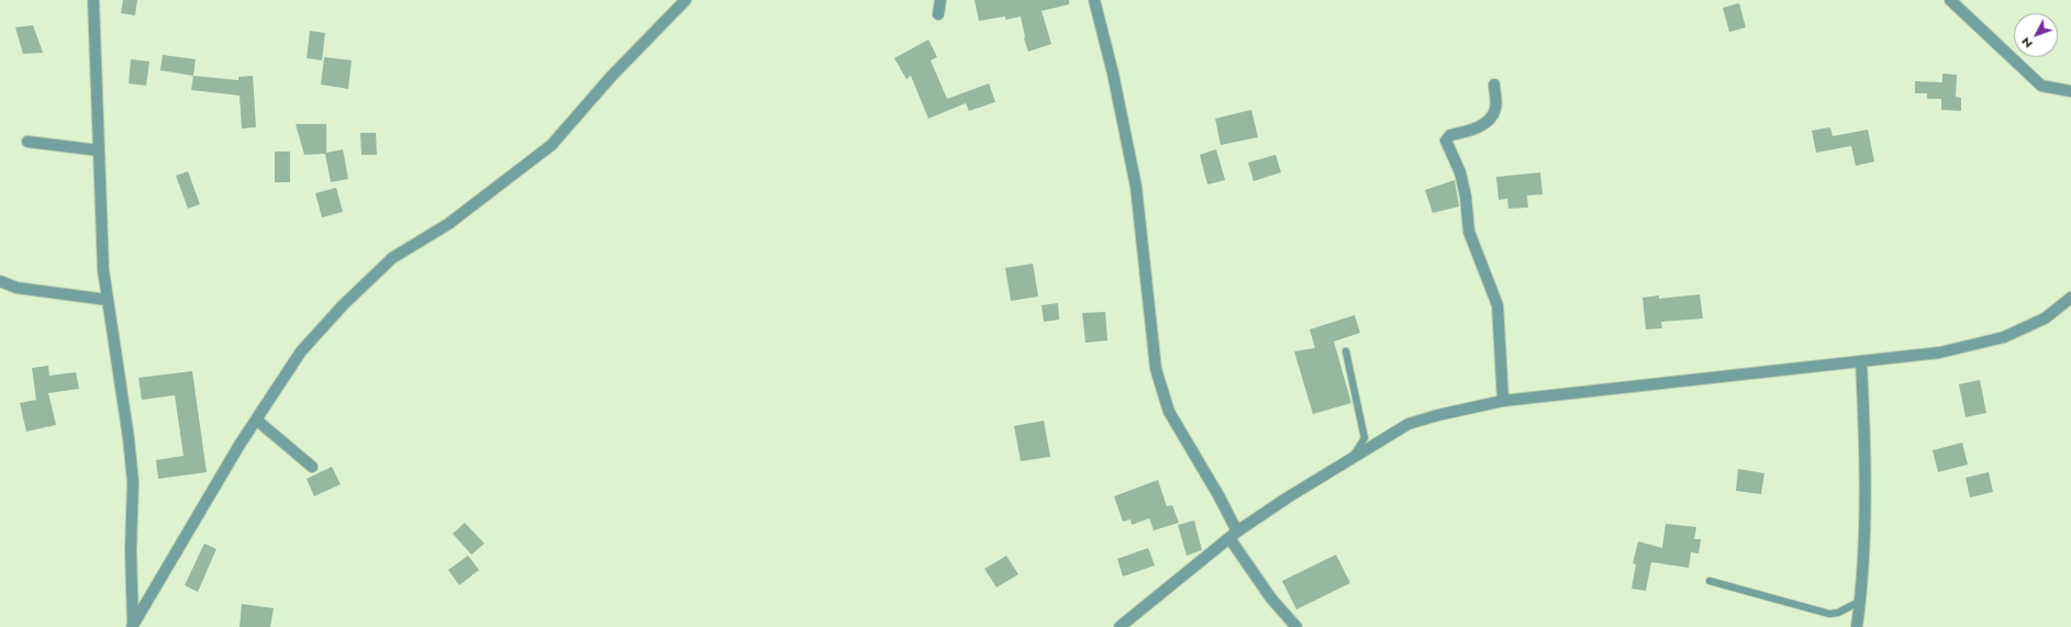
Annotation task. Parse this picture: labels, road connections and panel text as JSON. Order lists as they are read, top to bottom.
{
  "north": "bottom left"
}
